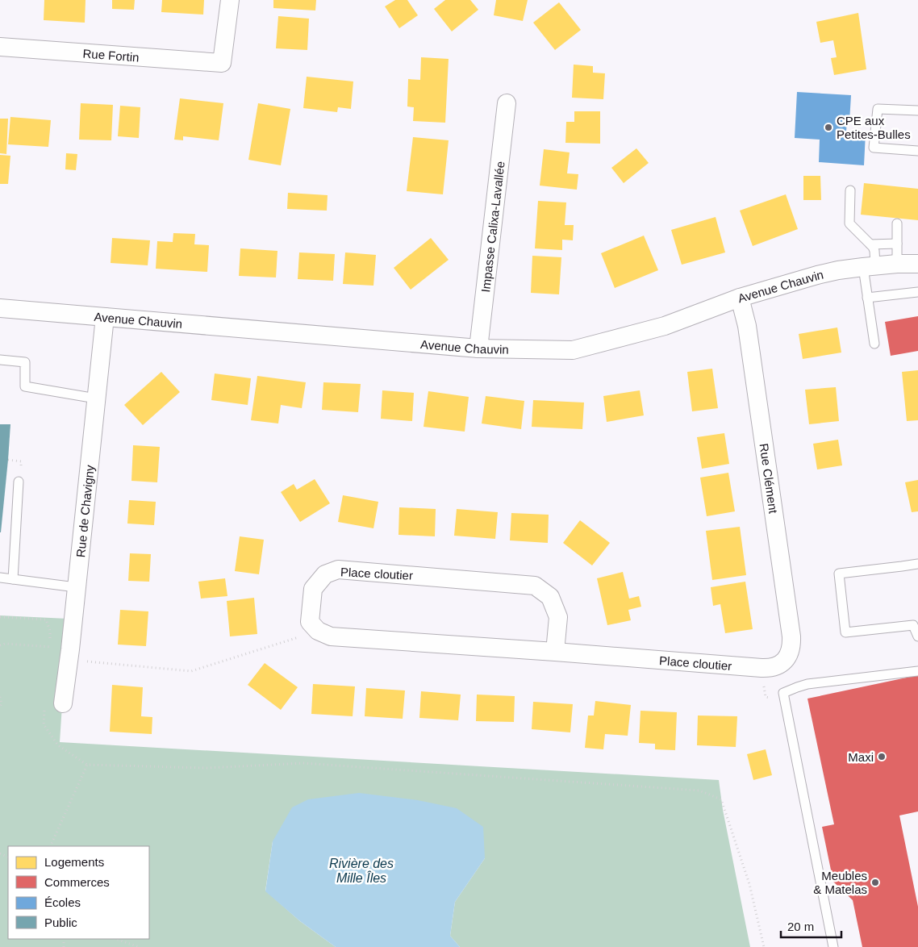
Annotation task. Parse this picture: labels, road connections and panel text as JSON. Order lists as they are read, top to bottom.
{
  "streets": {
    "street": [
      "Rue Fortin",
      "Impasse Calixa-Lavallée",
      "Avenue Chauvin",
      "Rue Clément",
      "Rue de Chavigny",
      "Place cloutier"
    ]
  },
  "crossings": [
    ["Impasse Calixa-Lavallée", "Avenue Chauvin"],
    ["Avenue Chauvin", "Rue Clément"],
    ["Avenue Chauvin", "Rue de Chavigny"],
    ["Rue Clément", "Place cloutier"]
  ],
  "water": ["Rivière des Mille Îles"],
  "places": ["CPE aux Petites-Bulles", "Maxi", "Meubles & Matelas"],
  "legend": [
    "Logements",
    "Commerces",
    "Écoles",
    "Public"
  ],
  "scale_bar": "20 m"
}
